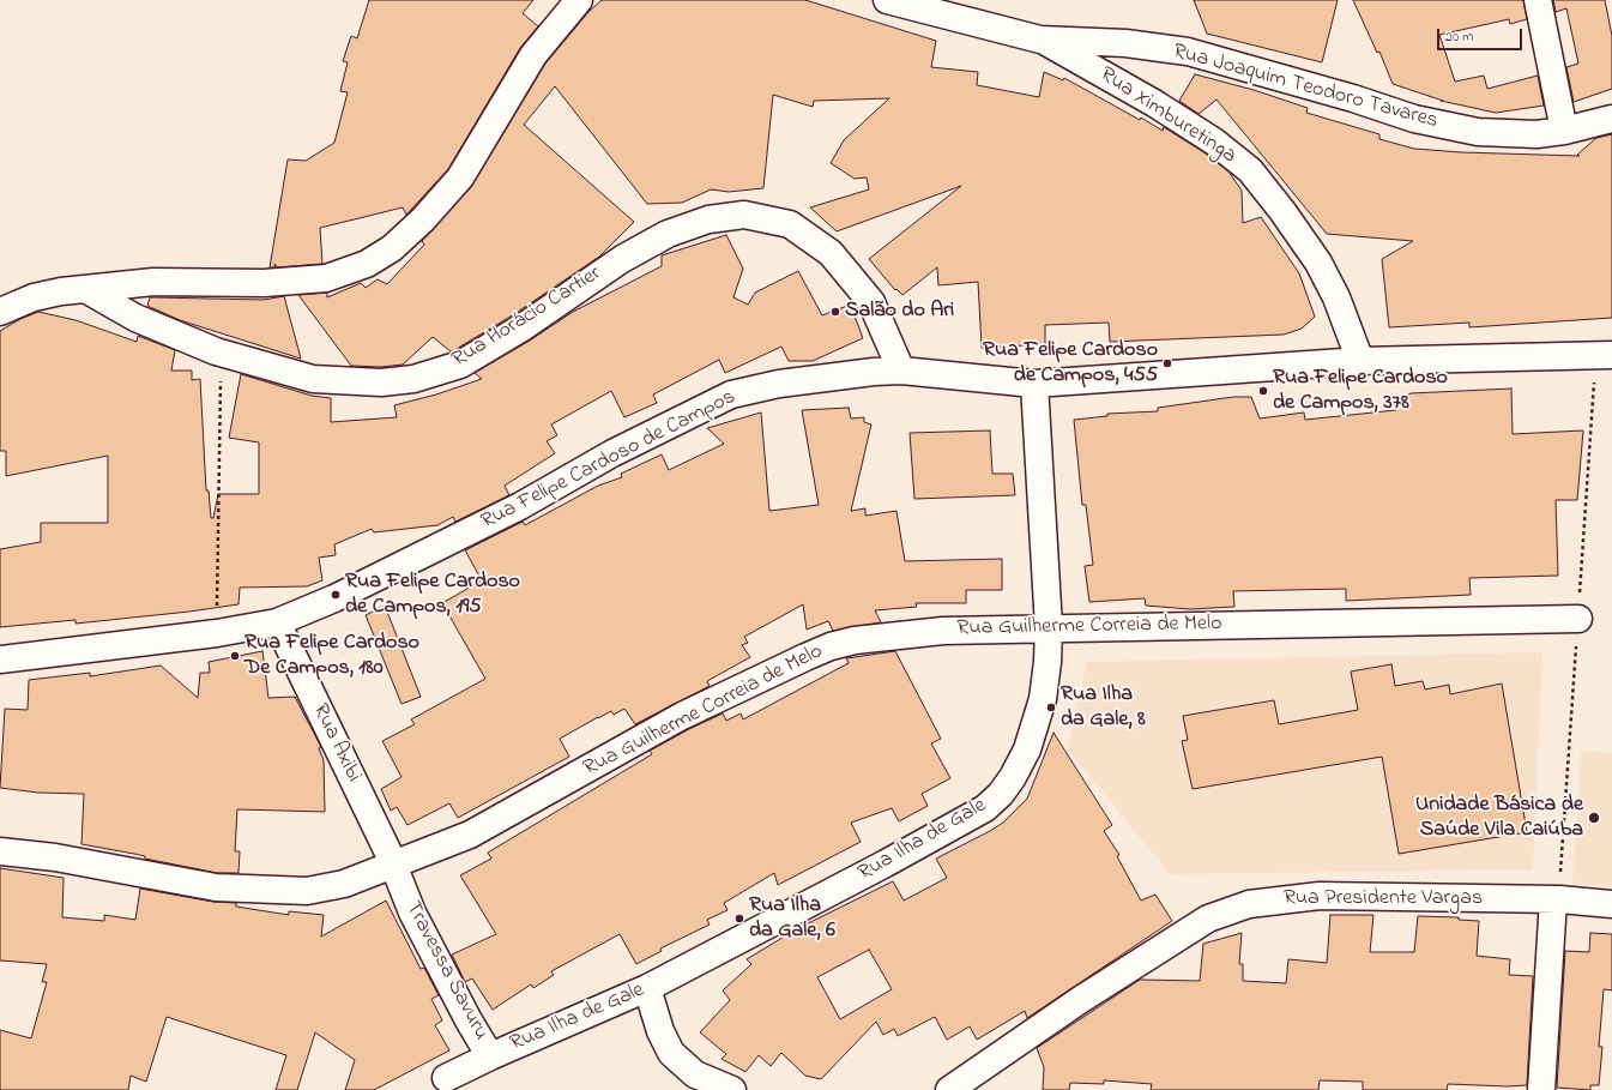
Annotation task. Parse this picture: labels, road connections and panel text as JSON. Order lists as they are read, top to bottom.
{
  "streets": {
    "street": [
      "Rua Joaquim Teodoro Tavares",
      "Rua Ximburetinga",
      "Rua Horácio Cartier",
      "Rua Felipe Cardoso de Campos",
      "Rua Guilherme Correia de Melo",
      "Rua Axibi",
      "Rua Ilha de Gale",
      "Rua Presidente Vargas",
      "Travessa Savuru"
    ]
  },
  "crossings": [
    ["Rua Joaquim Teodoro Tavares", "Rua Ximburetinga"],
    ["Rua Ximburetinga", "Rua Felipe Cardoso de Campos"],
    ["Rua Horácio Cartier", "Rua Felipe Cardoso de Campos"],
    ["Rua Felipe Cardoso de Campos", "Rua Axibi"],
    ["Rua Felipe Cardoso de Campos", "Rua Ilha de Gale"],
    ["Rua Guilherme Correia de Melo", "Rua Axibi"],
    ["Rua Guilherme Correia de Melo", "Rua Ilha de Gale"],
    ["Rua Guilherme Correia de Melo", "Travessa Savuru"],
    ["Rua Axibi", "Travessa Savuru"],
    ["Rua Ilha de Gale", "Travessa Savuru"]
  ],
  "places": [
    "Salão do Ari",
    "Rua Felipe Cardoso de Campos, 455",
    "Rua Felipe Cardoso de Campos, 378",
    "Rua Felipe Cardoso de Campos, 195",
    "Rua Felipe Cardoso De Campos, 180",
    "Rua Ilha da Gale, 8",
    "Unidade Básica de Saúde Vila Caiúba",
    "Rua Ilha da Gale, 6"
  ],
  "scale_bar": "20 m"
}
